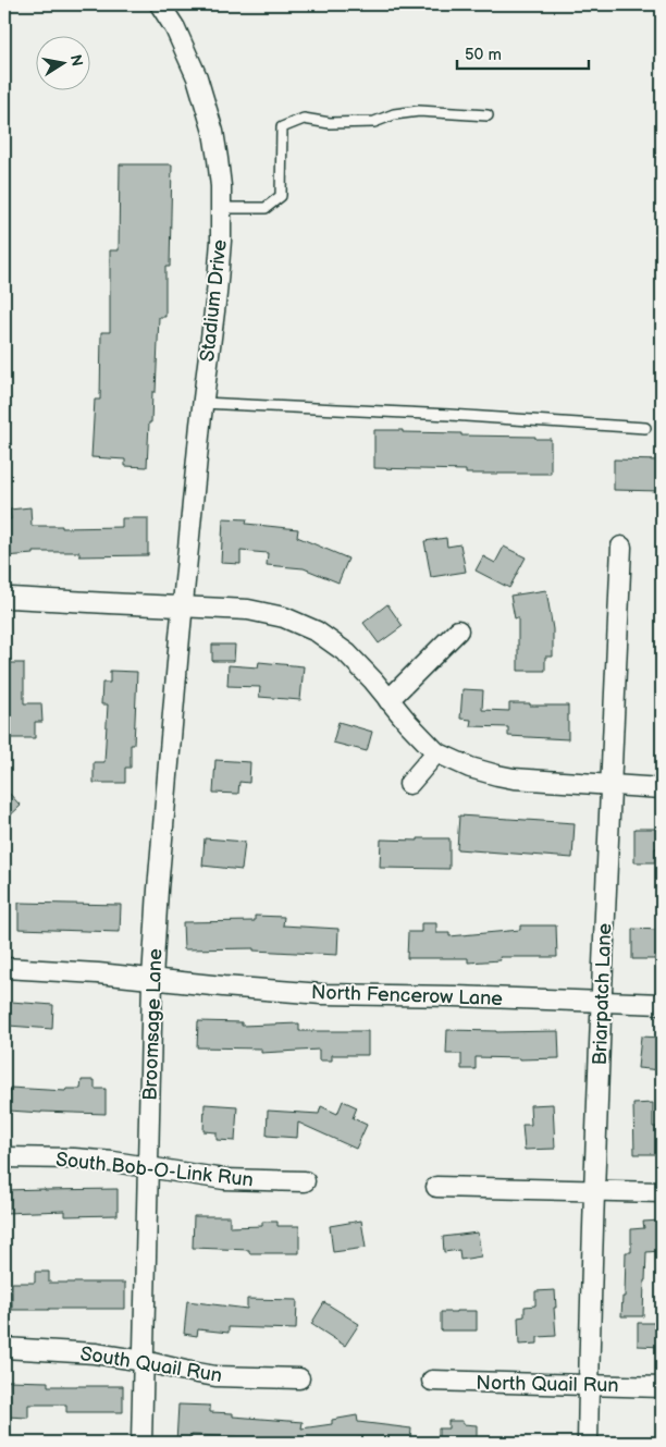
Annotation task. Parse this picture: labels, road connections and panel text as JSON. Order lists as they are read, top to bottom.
{
  "streets": {
    "street": [
      "Stadium Drive",
      "Briarpatch Lane",
      "North Fencerow Lane",
      "Broomsage Lane",
      "South Bob-O-Link Run",
      "South Quail Run",
      "North Quail Run"
    ]
  },
  "crossings": [
    ["Stadium Drive", "Broomsage Lane"],
    ["Briarpatch Lane", "North Fencerow Lane"],
    ["Briarpatch Lane", "North Quail Run"],
    ["North Fencerow Lane", "Broomsage Lane"],
    ["Broomsage Lane", "South Bob-O-Link Run"],
    ["Broomsage Lane", "South Quail Run"]
  ],
  "scale_bar": "50 m",
  "north": "right"
}
